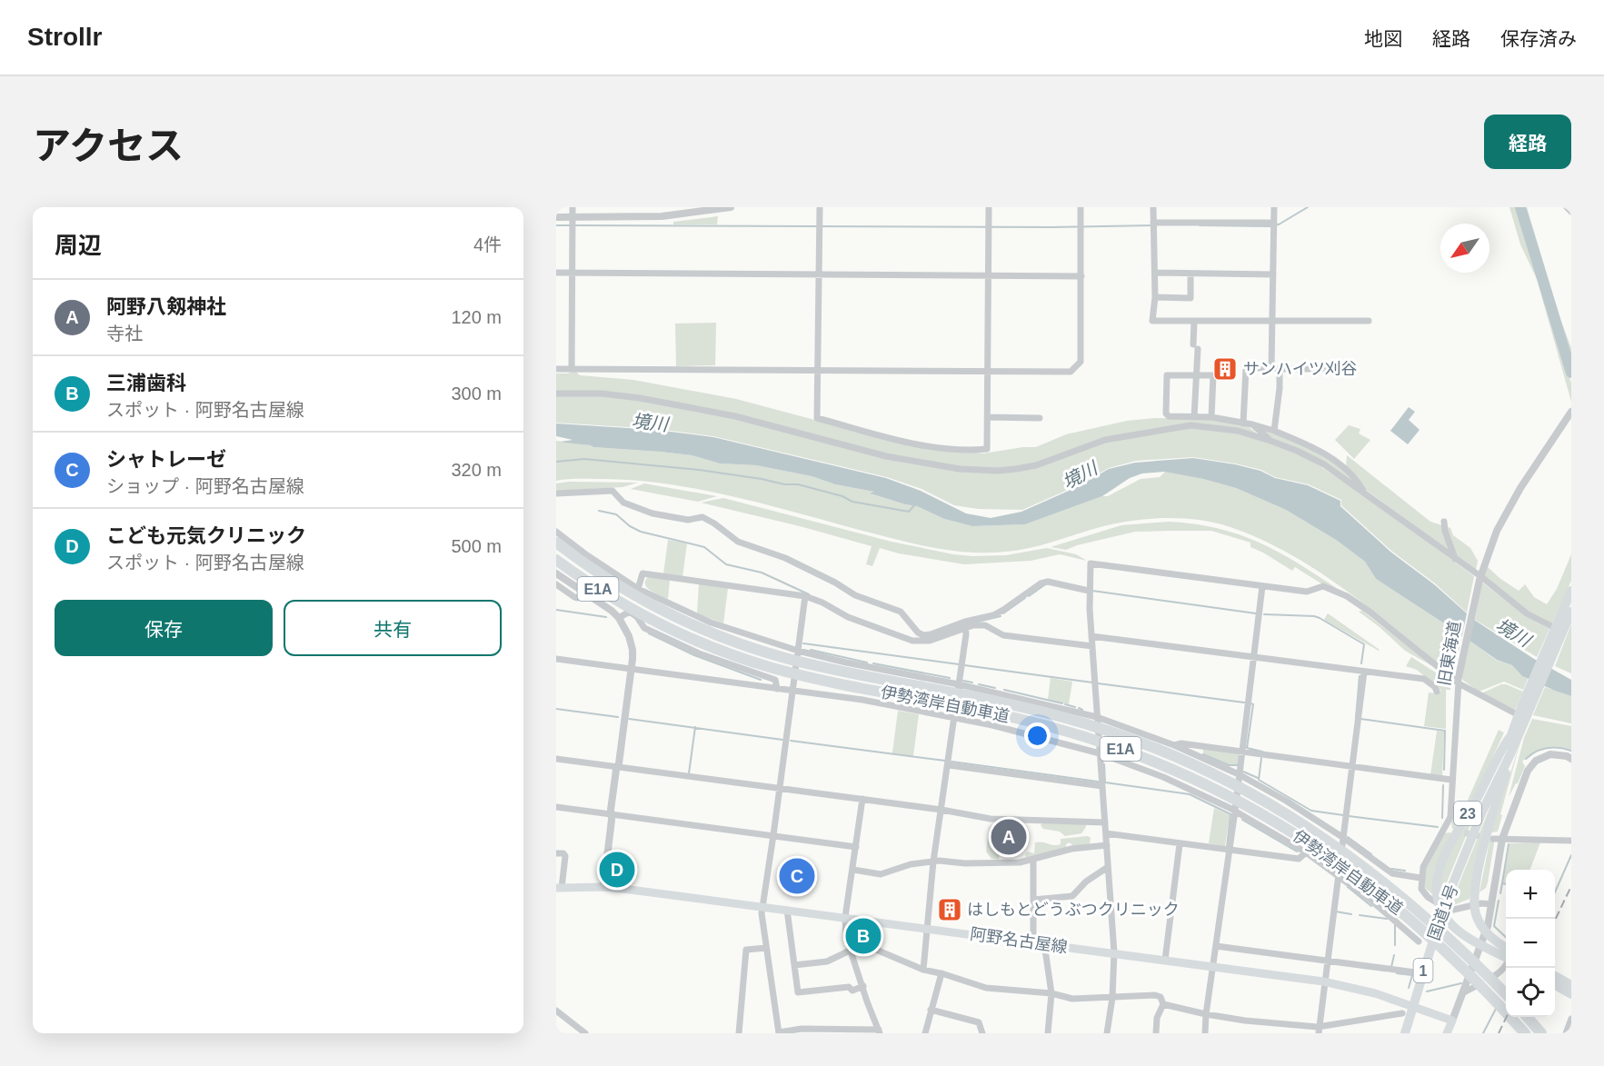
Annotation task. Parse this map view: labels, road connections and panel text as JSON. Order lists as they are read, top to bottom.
{
  "streets": {
    "highway": [
      "E1A",
      "伊勢湾岸自動車道",
      "23",
      "国道1号",
      "1"
    ],
    "main road": ["阿野名古屋線"],
    "street": ["旧東海道"]
  },
  "crossings": [
    ["23", "国道1号"],
    ["国道1号", "阿野名古屋線"]
  ],
  "water": ["境川"],
  "places": {
    "building": ["サンハイツ刈谷", "はしもとどうぶつクリニック"]
  },
  "north": "bottom left",
  "page": {
    "header": "Strollr",
    "nav": ["地図", "経路", "保存済み"],
    "title": "アクセス",
    "buttons": [
      "経路",
      ["保存", "共有"]
    ],
    "heading": ["周辺", "4件"],
    "list": [
      {
        "mark": "A",
        "name": "阿野八剱神社",
        "note": "寺社",
        "value": "120 m"
      },
      {
        "mark": "B",
        "name": "三浦歯科",
        "note": "スポット · 阿野名古屋線",
        "value": "300 m"
      },
      {
        "mark": "C",
        "name": "シャトレーゼ",
        "note": "ショップ · 阿野名古屋線",
        "value": "320 m"
      },
      {
        "mark": "D",
        "name": "こども元気クリニック",
        "note": "スポット · 阿野名古屋線",
        "value": "500 m"
      }
    ],
    "pins": [
      "A",
      "D",
      "C",
      "B"
    ],
    "map_buttons": ["+", "−"]
  }
}
